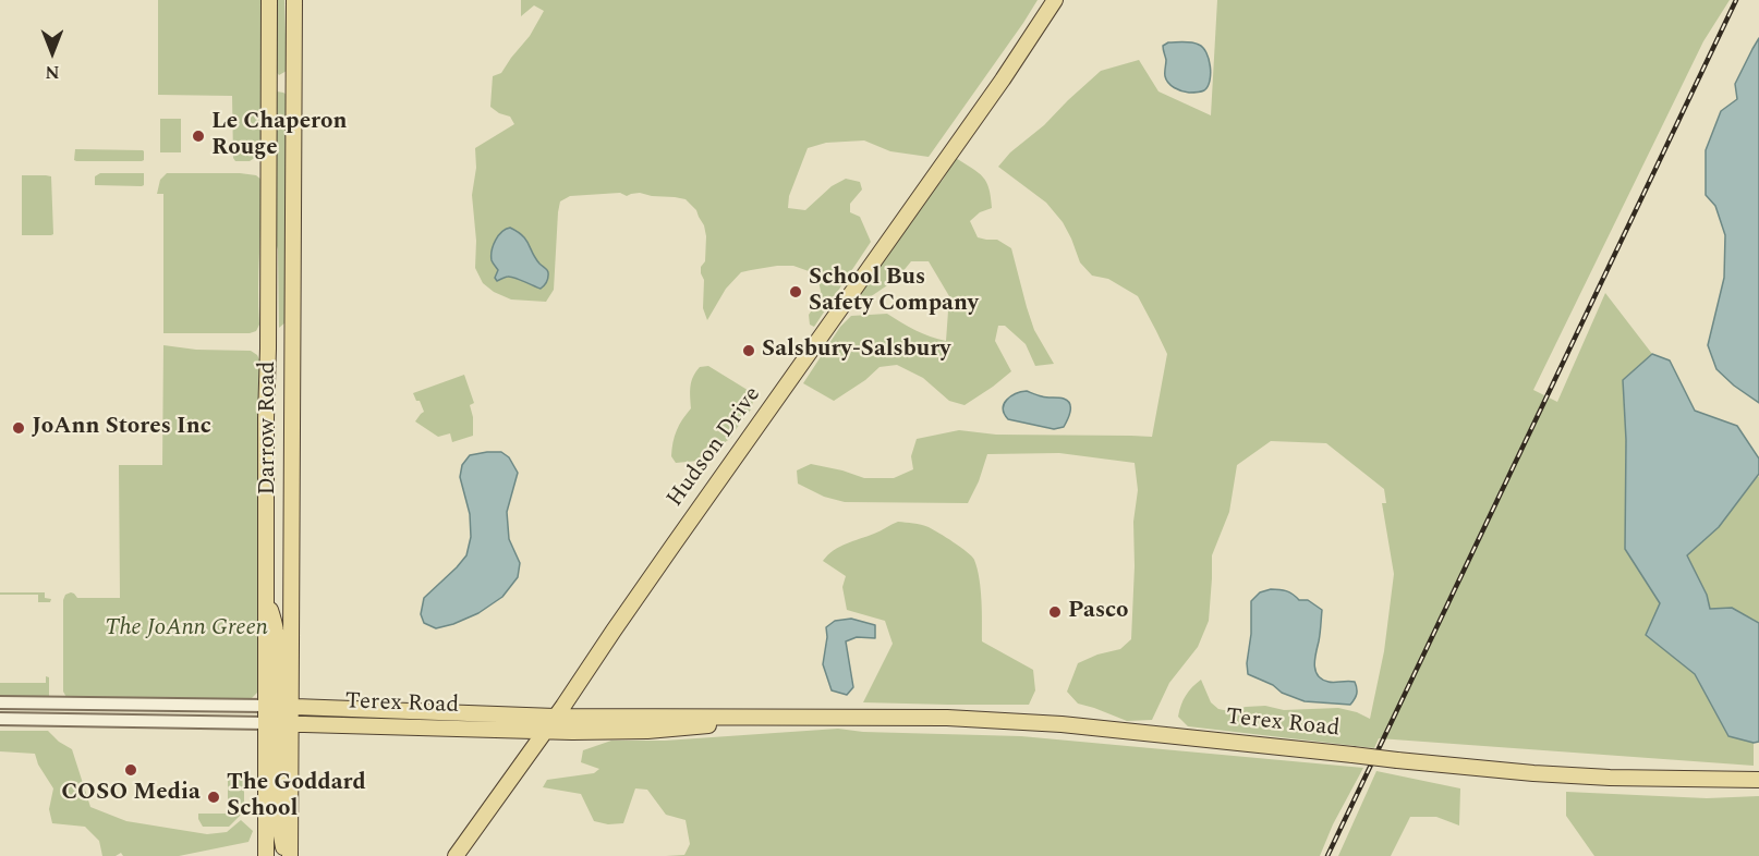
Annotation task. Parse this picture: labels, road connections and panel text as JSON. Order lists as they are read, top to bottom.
{
  "streets": {
    "main road": ["Darrow Road", "Hudson Drive", "Terex Road"]
  },
  "crossings": [
    ["Darrow Road", "Terex Road"],
    ["Hudson Drive", "Terex Road"]
  ],
  "parks": ["The JoAnn Green"],
  "places": [
    "Le Chaperon Rouge",
    "School Bus Safety Company",
    "Salsbury-Salsbury",
    "JoAnn Stores Inc",
    "Pasco",
    "COSO Media",
    "The Goddard School"
  ],
  "north": "bottom"
}
